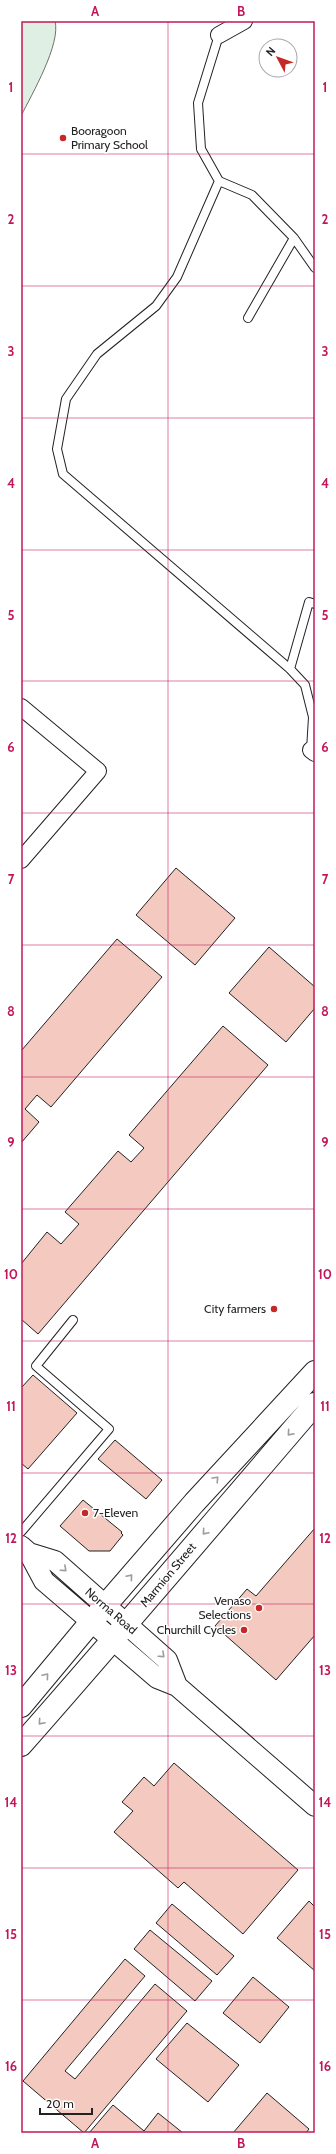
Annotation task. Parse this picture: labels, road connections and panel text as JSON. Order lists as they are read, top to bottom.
{
  "streets": {
    "main road": ["Marmion Street"],
    "street": ["Norma Road"]
  },
  "crossings": [
    ["Marmion Street", "Norma Road"]
  ],
  "places": [
    "Booragoon Primary School",
    "City farmers",
    "7-Eleven",
    "Venaso Selections",
    "Churchill Cycles"
  ],
  "scale_bar": "20 m",
  "north": "top left",
  "grid": {
    "columns": ["A", "B"],
    "rows": [
      "1",
      "2",
      "3",
      "4",
      "5",
      "6",
      "7",
      "8",
      "9",
      "10",
      "11",
      "12",
      "13",
      "14",
      "15",
      "16"
    ]
  }
}
